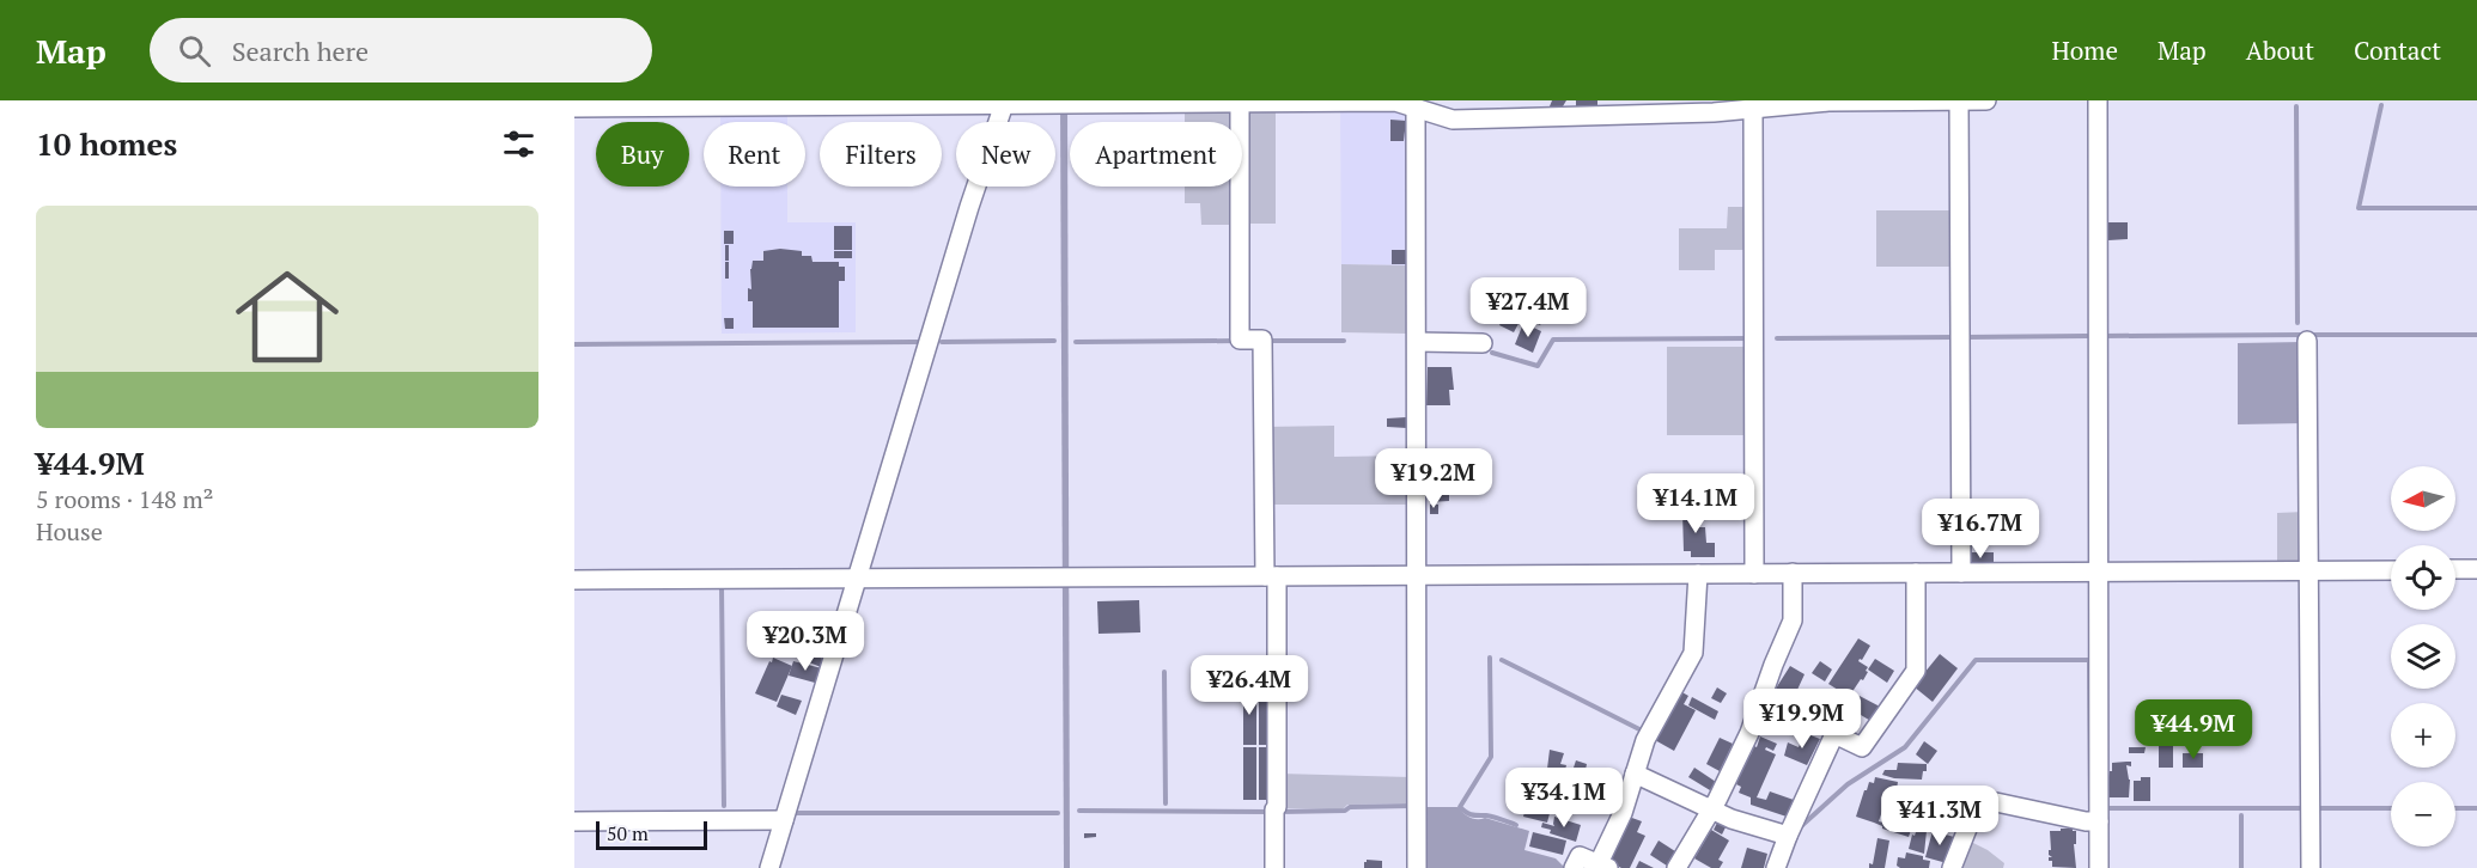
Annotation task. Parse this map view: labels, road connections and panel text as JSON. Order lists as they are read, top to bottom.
{
  "scale_bar": "50 m",
  "north": "left",
  "page": {
    "header": "Map",
    "search": "Search here",
    "nav": [
      "Home",
      "Map",
      "About",
      "Contact"
    ],
    "heading": "10 homes",
    "chip": [
      "Buy",
      "Rent",
      "Filters",
      "New",
      "Apartment"
    ],
    "list": [
      {
        "name": "¥44.9M",
        "note": "5 rooms · 148 m² · House"
      }
    ],
    "price": [
      "¥27.4M",
      "¥19.2M",
      "¥14.1M",
      "¥16.7M",
      "¥20.3M",
      "¥26.4M",
      "¥19.9M",
      "¥44.9M",
      "¥34.1M",
      "¥41.3M"
    ],
    "map_buttons": ["+", "−"],
    "scale": "50 m"
  }
}
